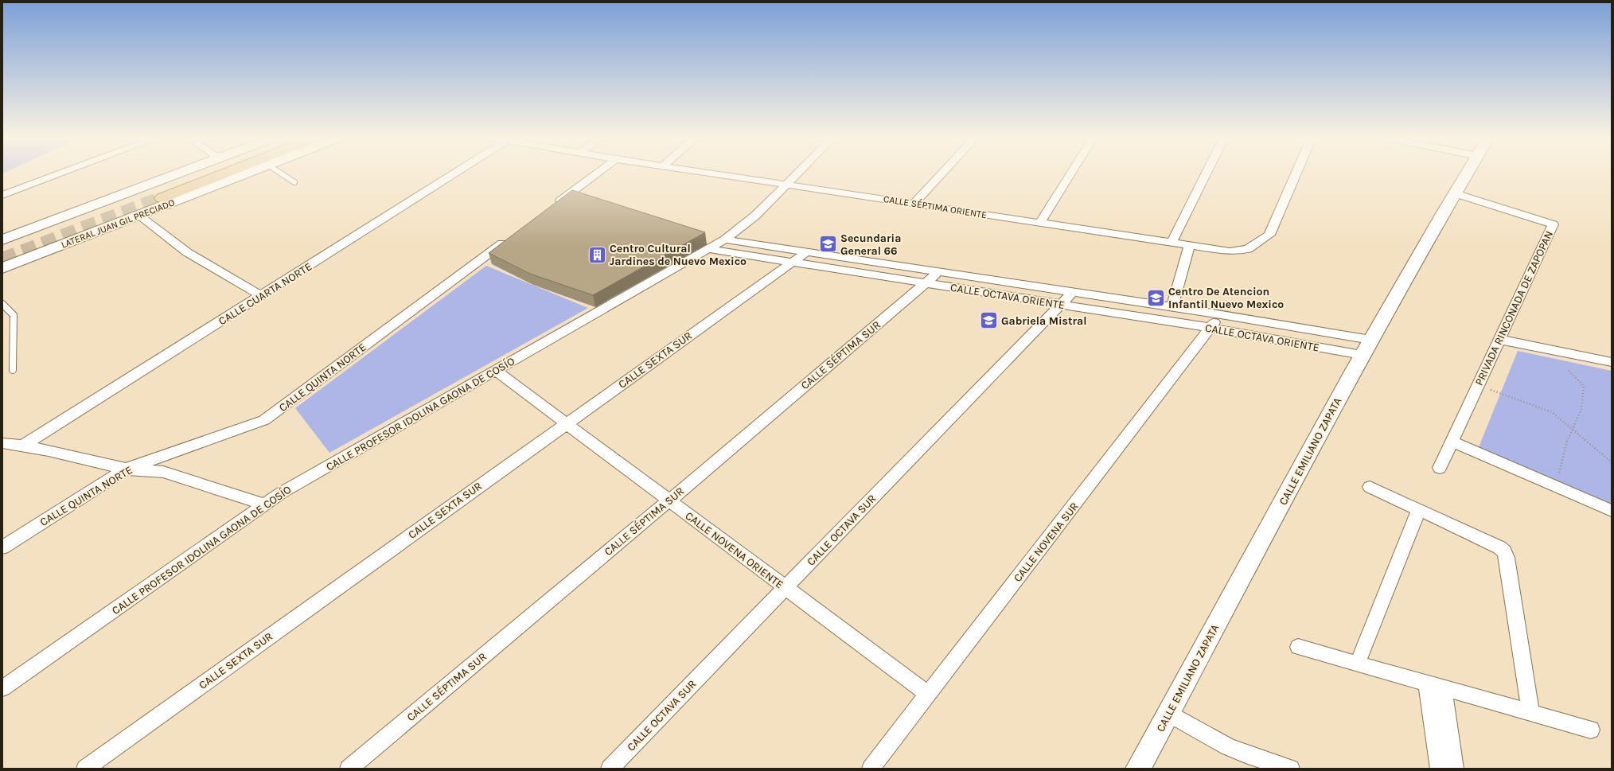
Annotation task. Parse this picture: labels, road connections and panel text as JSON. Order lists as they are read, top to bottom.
{
  "streets": {
    "street": [
      "CALLE SÉPTIMA ORIENTE",
      "LATERAL JUAN GIL PRECIADO",
      "CALLE CUARTA NORTE",
      "CALLE OCTAVA ORIENTE",
      "PRIVADA RINCONADA DE ZAPOPAN",
      "CALLE SÉPTIMA SUR",
      "CALLE SEXTA SUR",
      "CALLE QUINTA NORTE",
      "CALLE PROFESOR IDOLINA GAONA DE COSÍO",
      "CALLE EMILIANO ZAPATA",
      "CALLE OCTAVA SUR",
      "CALLE NOVENA SUR",
      "CALLE NOVENA ORIENTE"
    ]
  },
  "crossings": [
    ["CALLE SÉPTIMA ORIENTE", "CALLE PROFESOR IDOLINA GAONA DE COSÍO"],
    ["CALLE OCTAVA ORIENTE", "CALLE SÉPTIMA SUR"],
    ["CALLE OCTAVA ORIENTE", "CALLE SEXTA SUR"],
    ["CALLE OCTAVA ORIENTE", "CALLE PROFESOR IDOLINA GAONA DE COSÍO"],
    ["CALLE OCTAVA ORIENTE", "CALLE EMILIANO ZAPATA"],
    ["CALLE OCTAVA ORIENTE", "CALLE OCTAVA SUR"],
    ["CALLE OCTAVA ORIENTE", "CALLE NOVENA SUR"],
    ["PRIVADA RINCONADA DE ZAPOPAN", "CALLE EMILIANO ZAPATA"],
    ["CALLE SÉPTIMA SUR", "CALLE NOVENA ORIENTE"],
    ["CALLE SEXTA SUR", "CALLE NOVENA ORIENTE"],
    ["CALLE PROFESOR IDOLINA GAONA DE COSÍO", "CALLE NOVENA ORIENTE"],
    ["CALLE OCTAVA SUR", "CALLE NOVENA ORIENTE"],
    ["CALLE NOVENA SUR", "CALLE NOVENA ORIENTE"]
  ],
  "places": {
    "school or university": ["Secundaria General 66", "Centro De Atencion Infantil Nuevo Mexico", "Gabriela Mistral"],
    "building": ["Centro Cultural Jardines de Nuevo Mexico"]
  }
}
